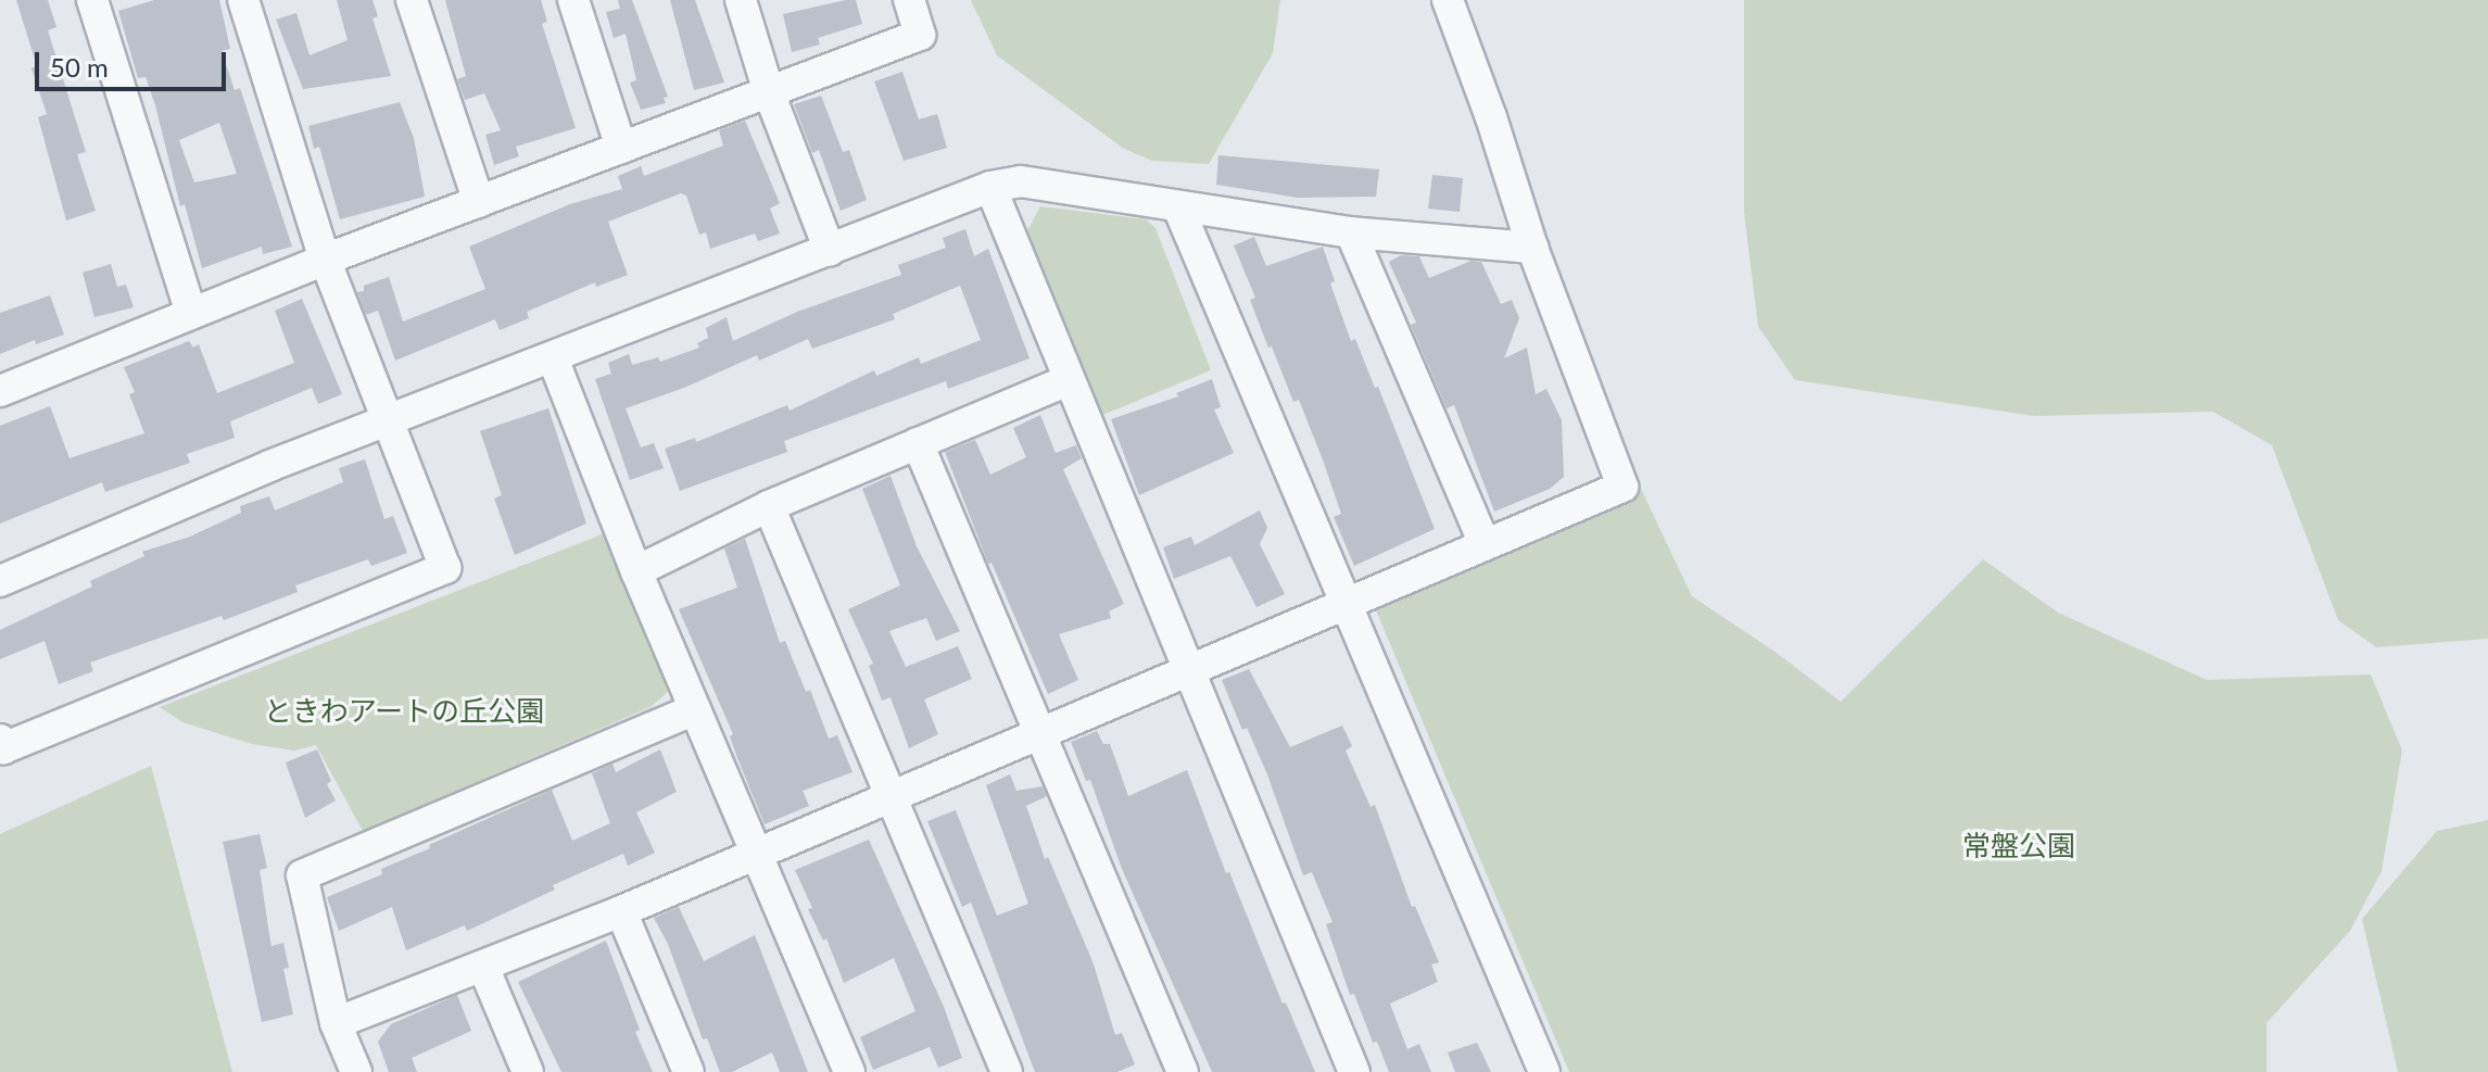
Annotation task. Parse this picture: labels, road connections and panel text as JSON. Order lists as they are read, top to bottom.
{
  "parks": ["ときわアートの丘公園", "常盤公園"],
  "scale_bar": "50 m"
}
